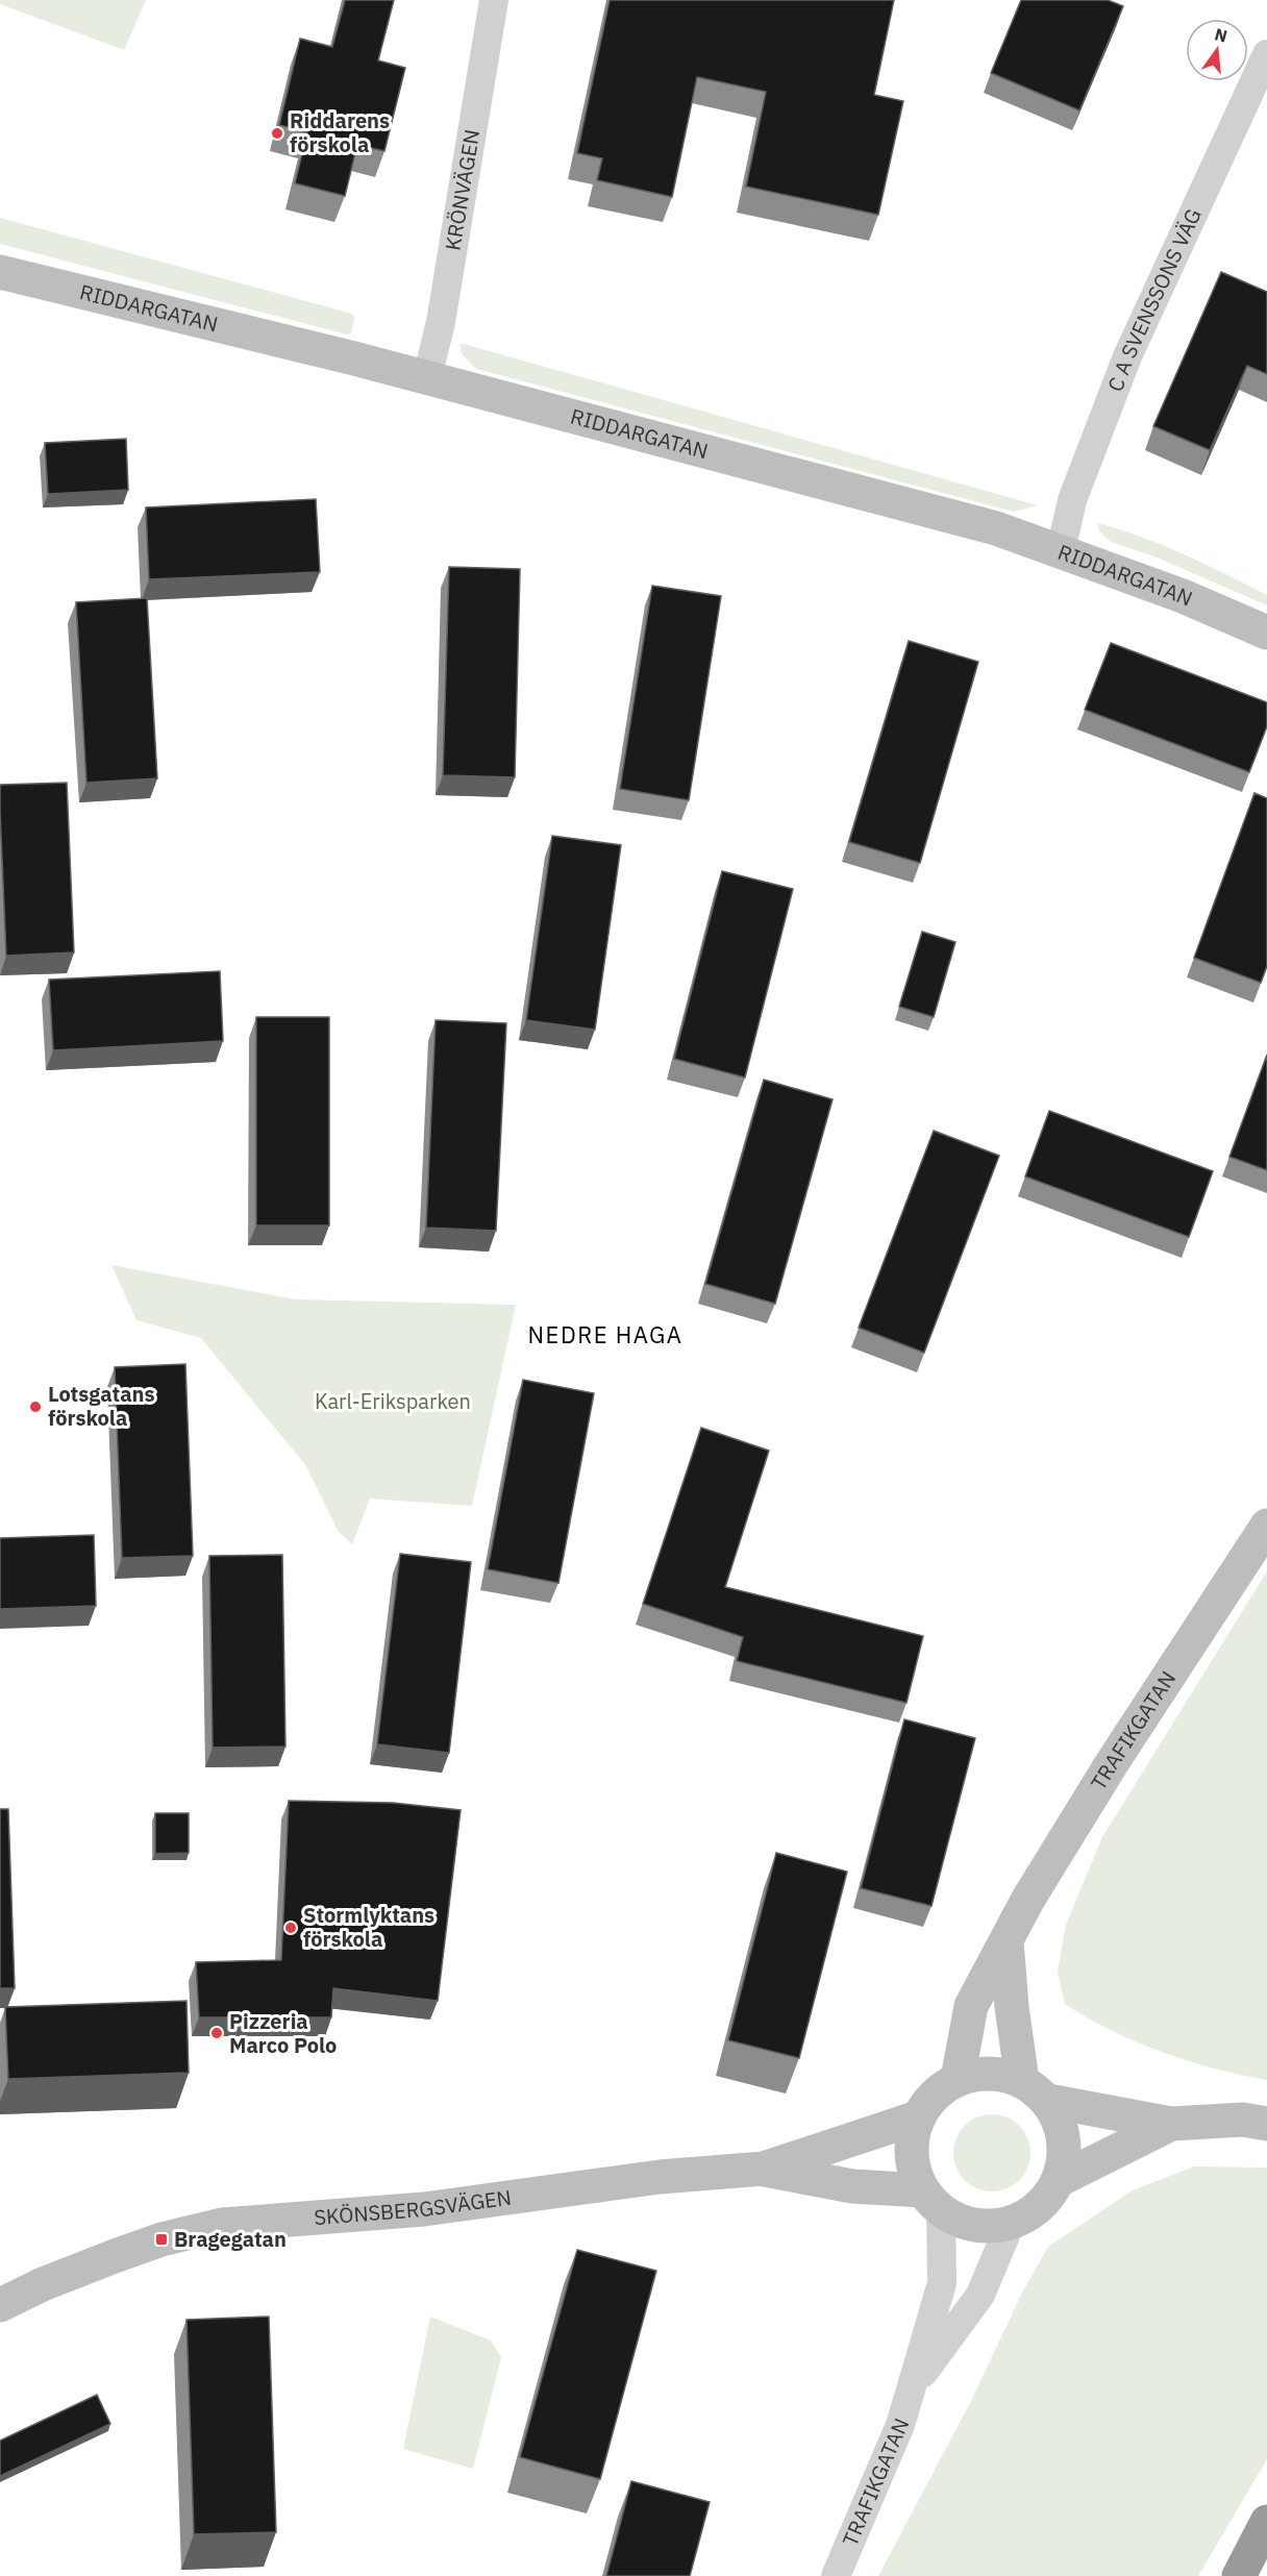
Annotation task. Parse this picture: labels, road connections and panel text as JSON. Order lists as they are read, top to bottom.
{
  "streets": {
    "street": [
      "KRÖNVÄGEN",
      "C A SVENSSONS VÄG",
      "RIDDARGATAN",
      "TRAFIKGATAN",
      "SKÖNSBERGSVÄGEN"
    ]
  },
  "crossings": [
    ["KRÖNVÄGEN", "RIDDARGATAN"],
    ["C A SVENSSONS VÄG", "RIDDARGATAN"],
    ["TRAFIKGATAN", "SKÖNSBERGSVÄGEN"]
  ],
  "districts": ["NEDRE HAGA"],
  "parks": ["Karl-Eriksparken"],
  "places": {
    "other": [
      "Riddarens förskola",
      "Lotsgatans förskola",
      "Stormlyktans förskola",
      "Pizzeria Marco Polo"
    ],
    "transit": ["Bragegatan"]
  },
  "north": "top"
}
